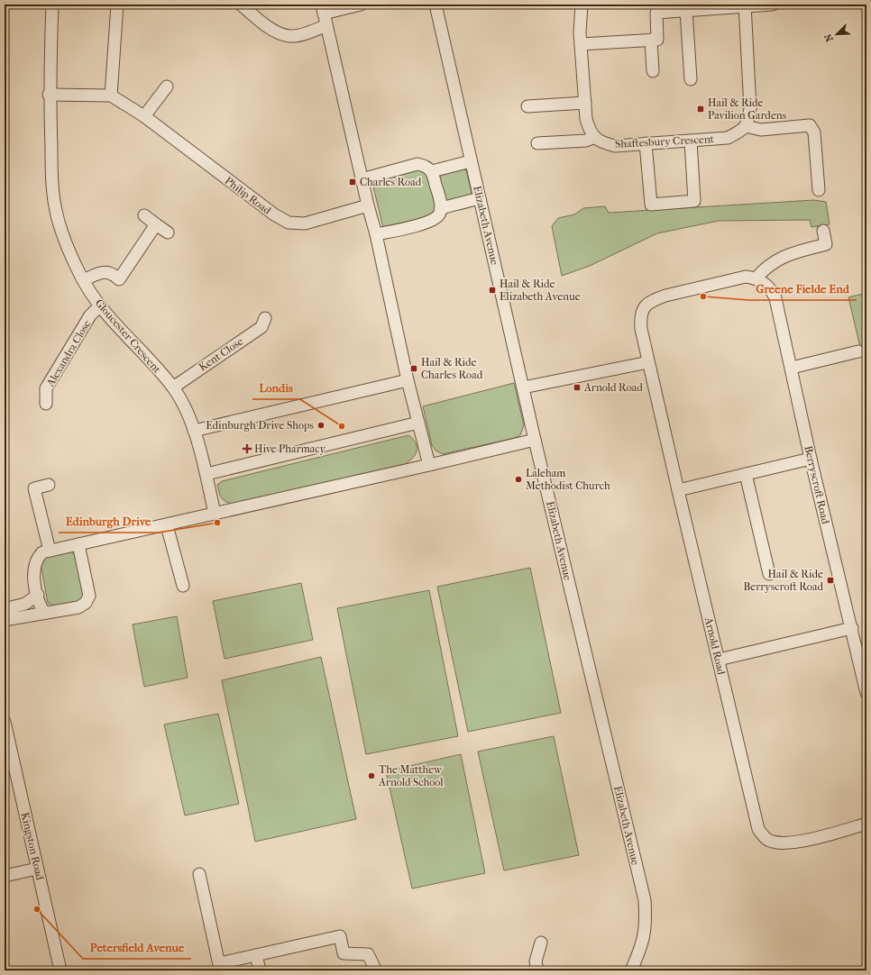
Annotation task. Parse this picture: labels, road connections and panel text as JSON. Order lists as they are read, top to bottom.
{
  "streets": {
    "street": [
      "Shaftesbury Crescent",
      "Philip Road",
      "Elizabeth Avenue",
      "Gloucester Crescent",
      "Alexandra Close",
      "Kent Close",
      "Berryscroft Road",
      "Arnold Road",
      "Kingston Road"
    ]
  },
  "crossings": [
    ["Gloucester Crescent", "Alexandra Close"],
    ["Gloucester Crescent", "Kent Close"],
    ["Berryscroft Road", "Arnold Road"]
  ],
  "places": {
    "transit": [
      "Hail & Ride Pavilion Gardens",
      "Charles Road",
      "Hail & Ride Elizabeth Avenue",
      "Hail & Ride Charles Road",
      "Arnold Road",
      "Hail & Ride Berryscroft Road"
    ],
    "other": [
      "Greene Fielde End",
      "Edinburgh Drive Shops",
      "Londis",
      "Laleham Methodist Church",
      "Edinburgh Drive",
      "The Matthew Arnold School",
      "Petersfield Avenue"
    ],
    "health": ["Hive Pharmacy"]
  },
  "north": "bottom left"
}
